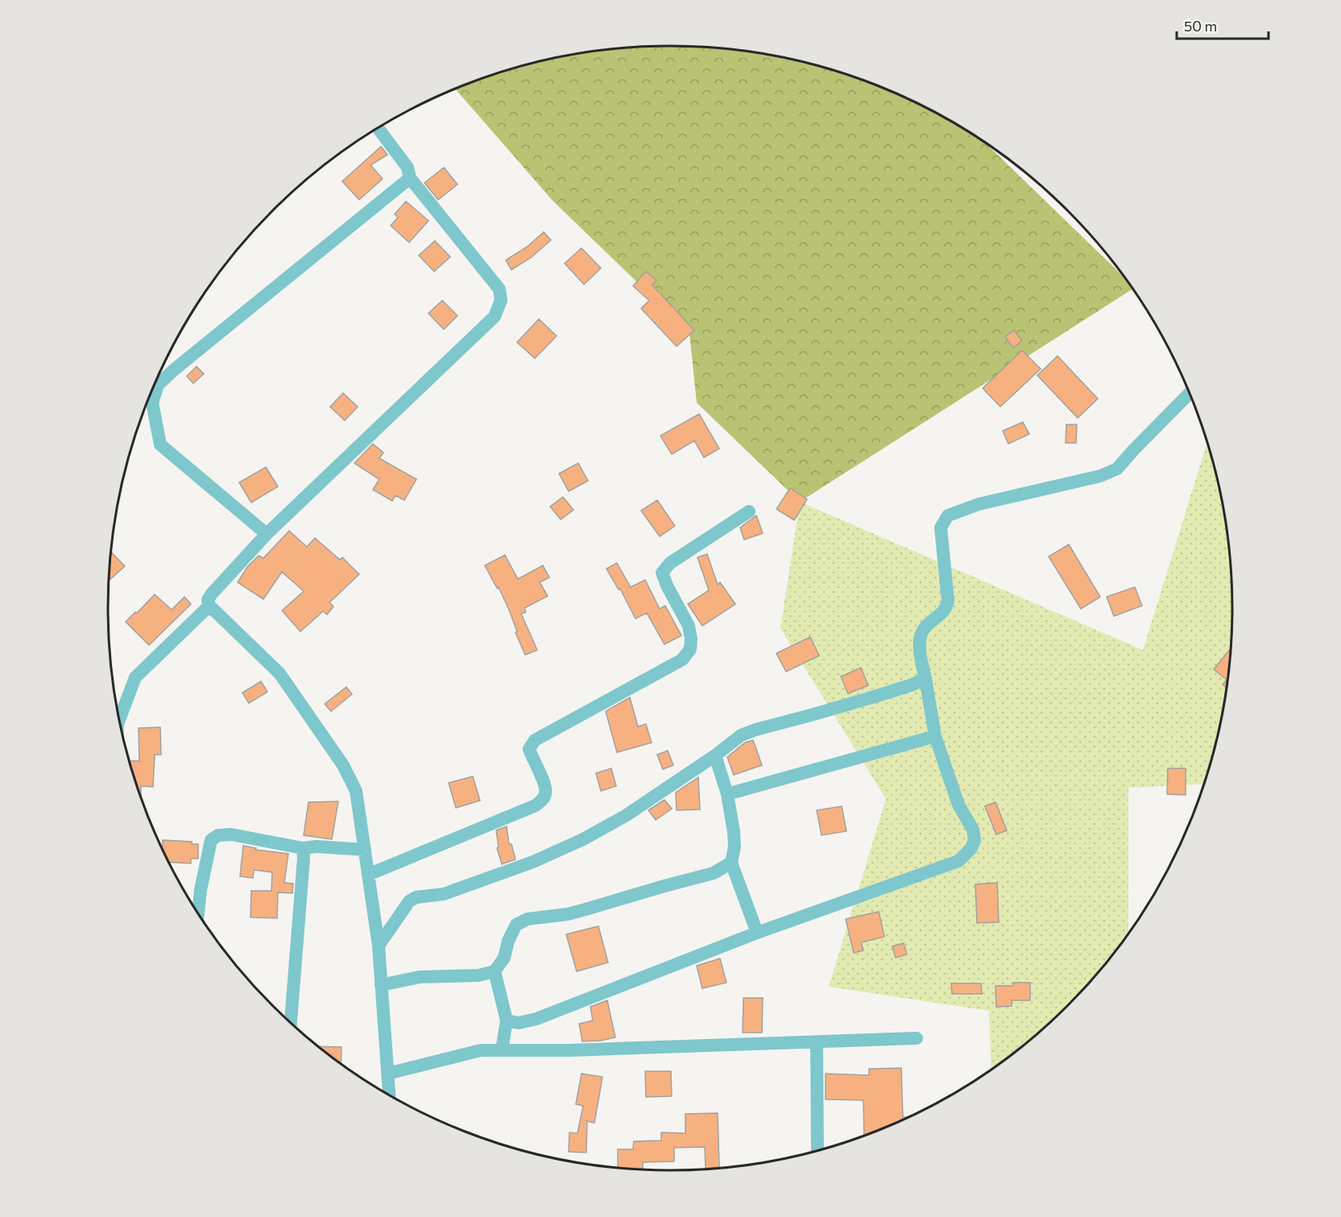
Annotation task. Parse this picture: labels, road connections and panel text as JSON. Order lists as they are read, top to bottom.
{
  "scale_bar": "50 m"
}
